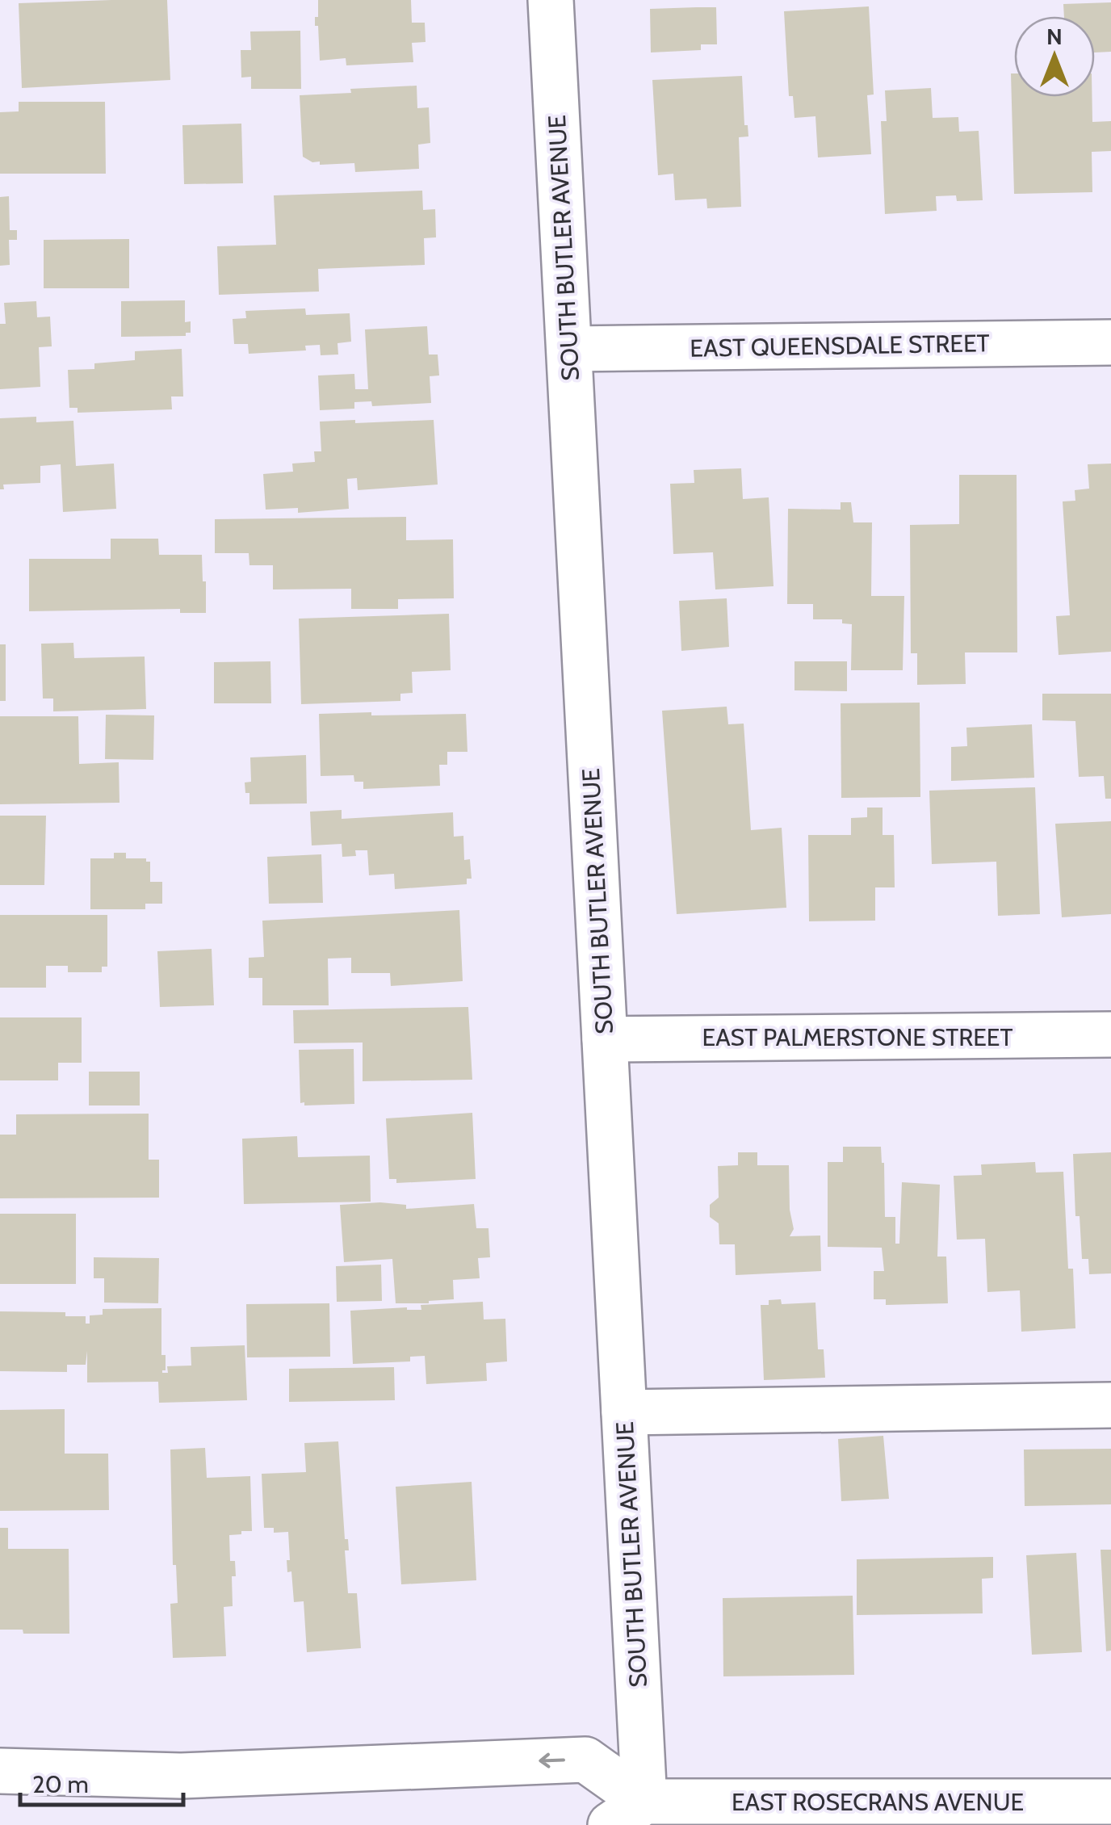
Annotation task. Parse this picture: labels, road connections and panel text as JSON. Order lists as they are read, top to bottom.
{
  "streets": {
    "street": [
      "SOUTH BUTLER AVENUE",
      "EAST QUEENSDALE STREET",
      "EAST PALMERSTONE STREET",
      "EAST ROSECRANS AVENUE"
    ]
  },
  "crossings": [
    ["SOUTH BUTLER AVENUE", "EAST QUEENSDALE STREET"],
    ["SOUTH BUTLER AVENUE", "EAST PALMERSTONE STREET"],
    ["SOUTH BUTLER AVENUE", "EAST ROSECRANS AVENUE"]
  ],
  "scale_bar": "20 m",
  "north": "top"
}
